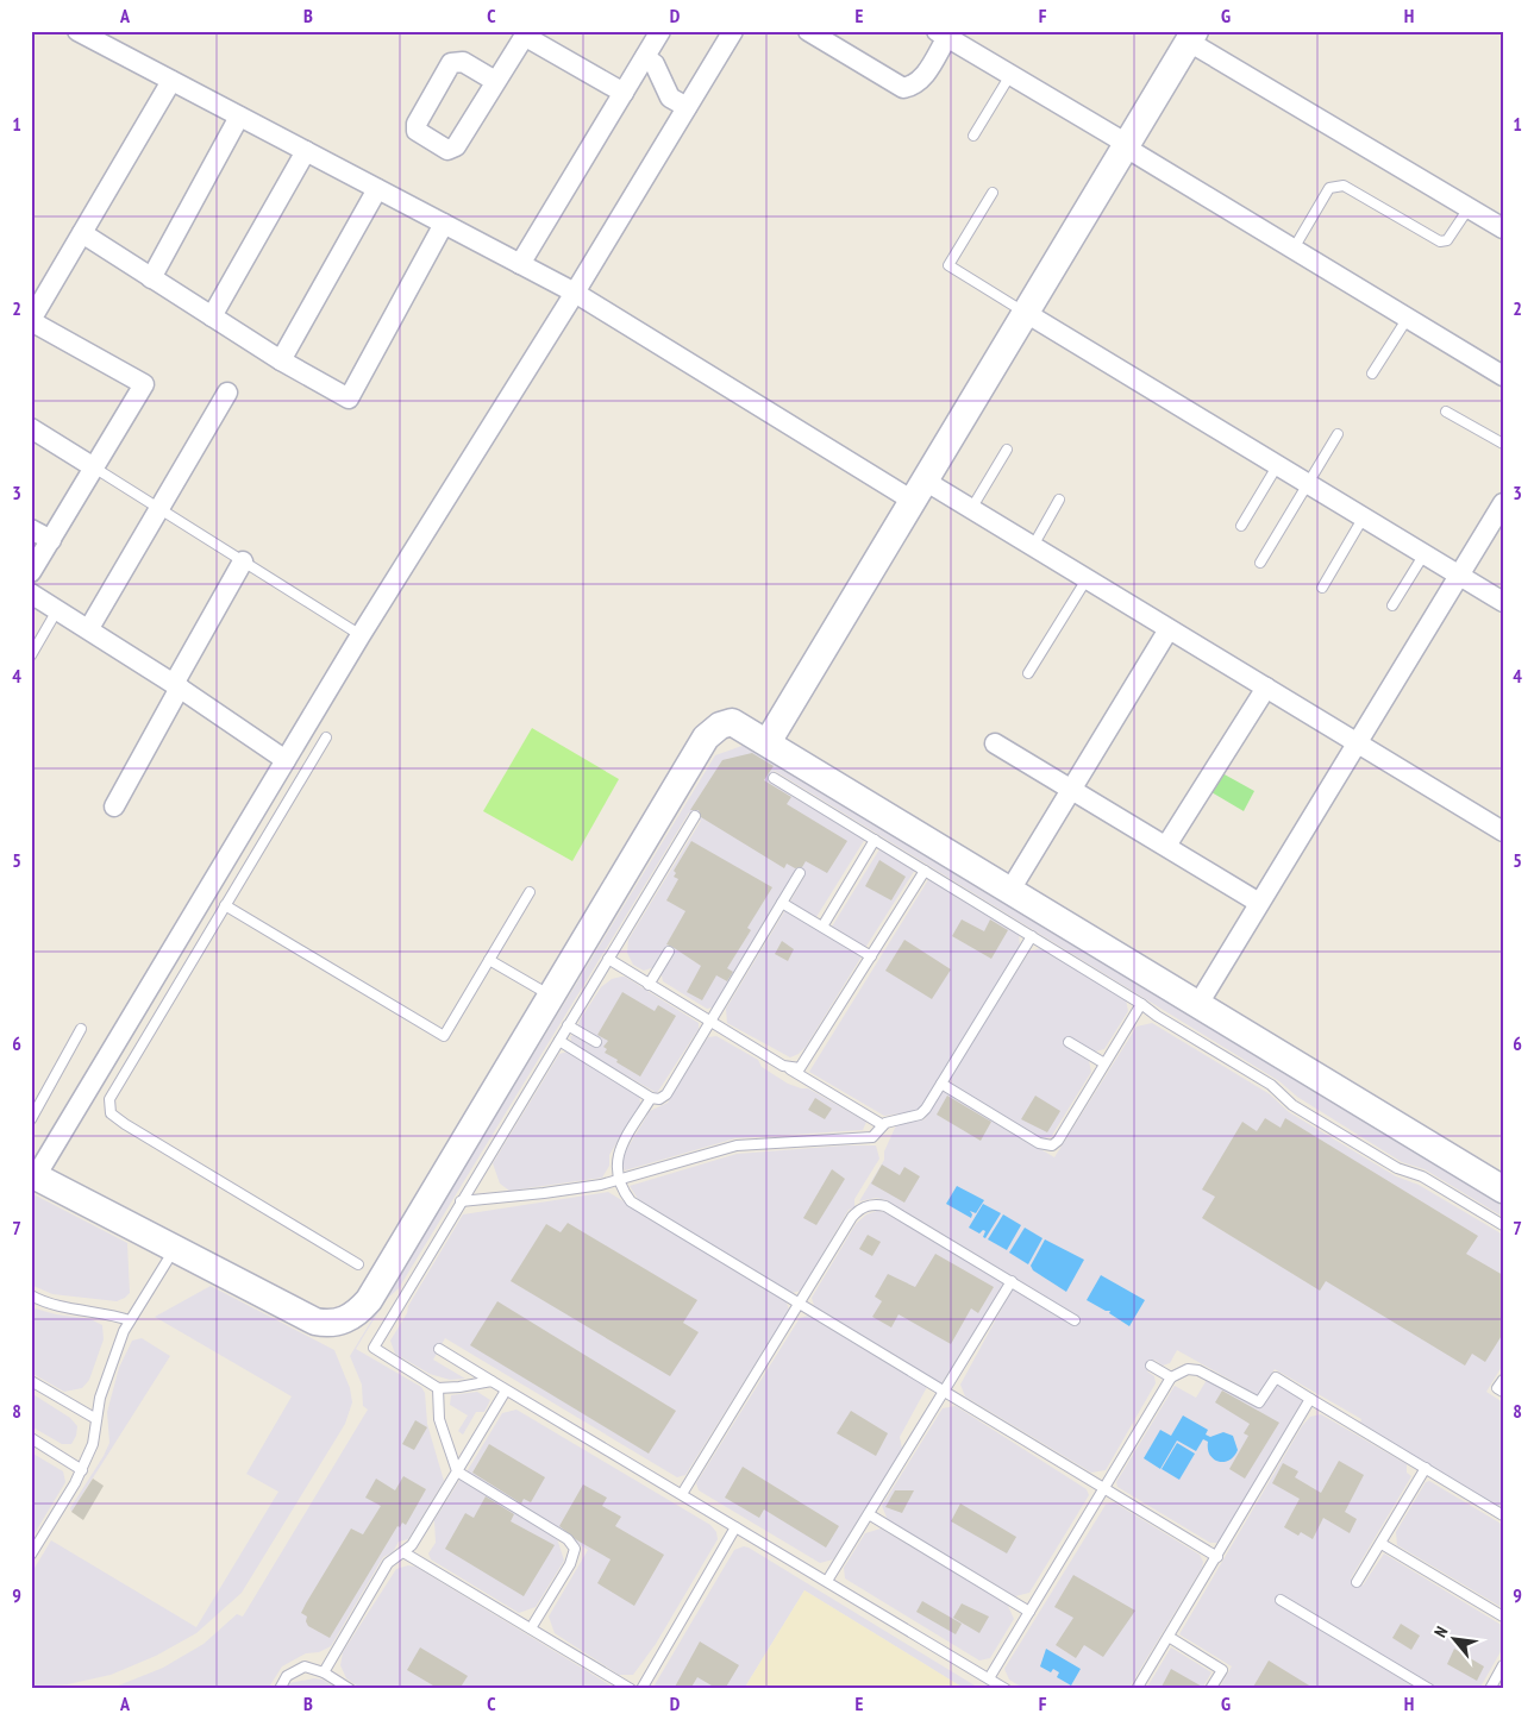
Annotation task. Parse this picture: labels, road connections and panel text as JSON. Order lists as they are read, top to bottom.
{
  "north": "top left",
  "grid": {
    "columns": [
      "A",
      "B",
      "C",
      "D",
      "E",
      "F",
      "G",
      "H"
    ],
    "rows": [
      "1",
      "2",
      "3",
      "4",
      "5",
      "6",
      "7",
      "8",
      "9"
    ]
  }
}
